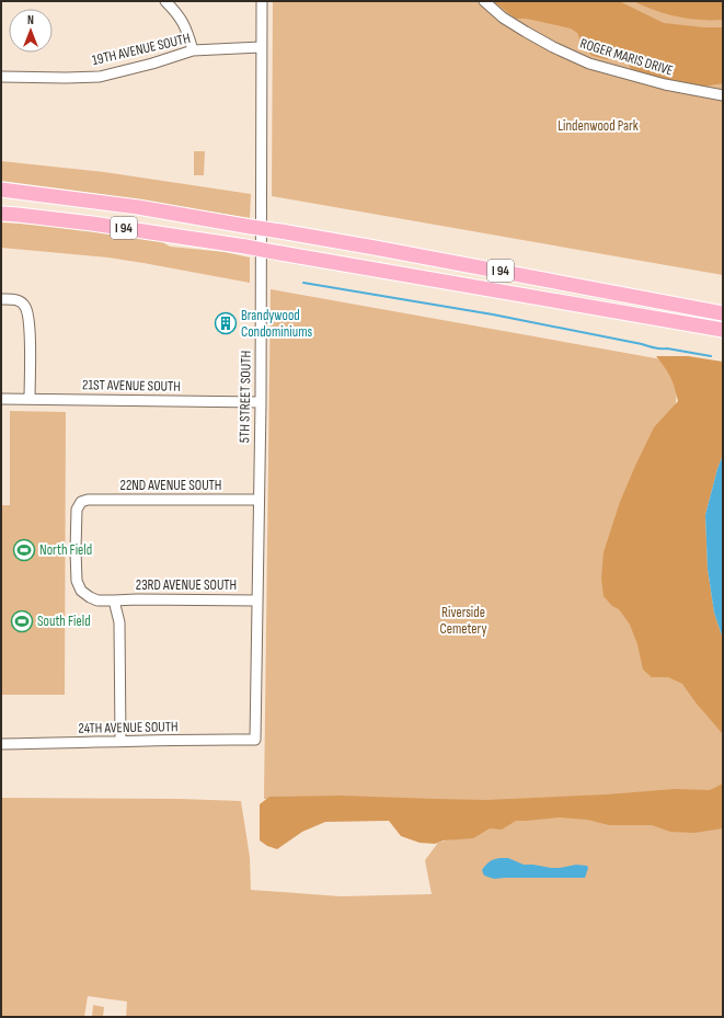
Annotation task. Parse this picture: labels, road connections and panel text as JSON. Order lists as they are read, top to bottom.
{
  "streets": {
    "highway": ["I 94"],
    "street": [
      "19TH AVENUE SOUTH",
      "ROGER MARIS DRIVE",
      "21ST AVENUE SOUTH",
      "5TH STREET SOUTH",
      "22ND AVENUE SOUTH",
      "23RD AVENUE SOUTH",
      "24TH AVENUE SOUTH"
    ]
  },
  "crossings": [
    ["19TH AVENUE SOUTH", "5TH STREET SOUTH"],
    ["21ST AVENUE SOUTH", "5TH STREET SOUTH"],
    ["5TH STREET SOUTH", "22ND AVENUE SOUTH"],
    ["5TH STREET SOUTH", "23RD AVENUE SOUTH"],
    ["5TH STREET SOUTH", "24TH AVENUE SOUTH"],
    ["22ND AVENUE SOUTH", "23RD AVENUE SOUTH"]
  ],
  "parks": ["Lindenwood Park", "Riverside Cemetery"],
  "places": {
    "building": ["Brandywood Condominiums"],
    "sports": ["North Field", "South Field"]
  },
  "north": "top"
}
